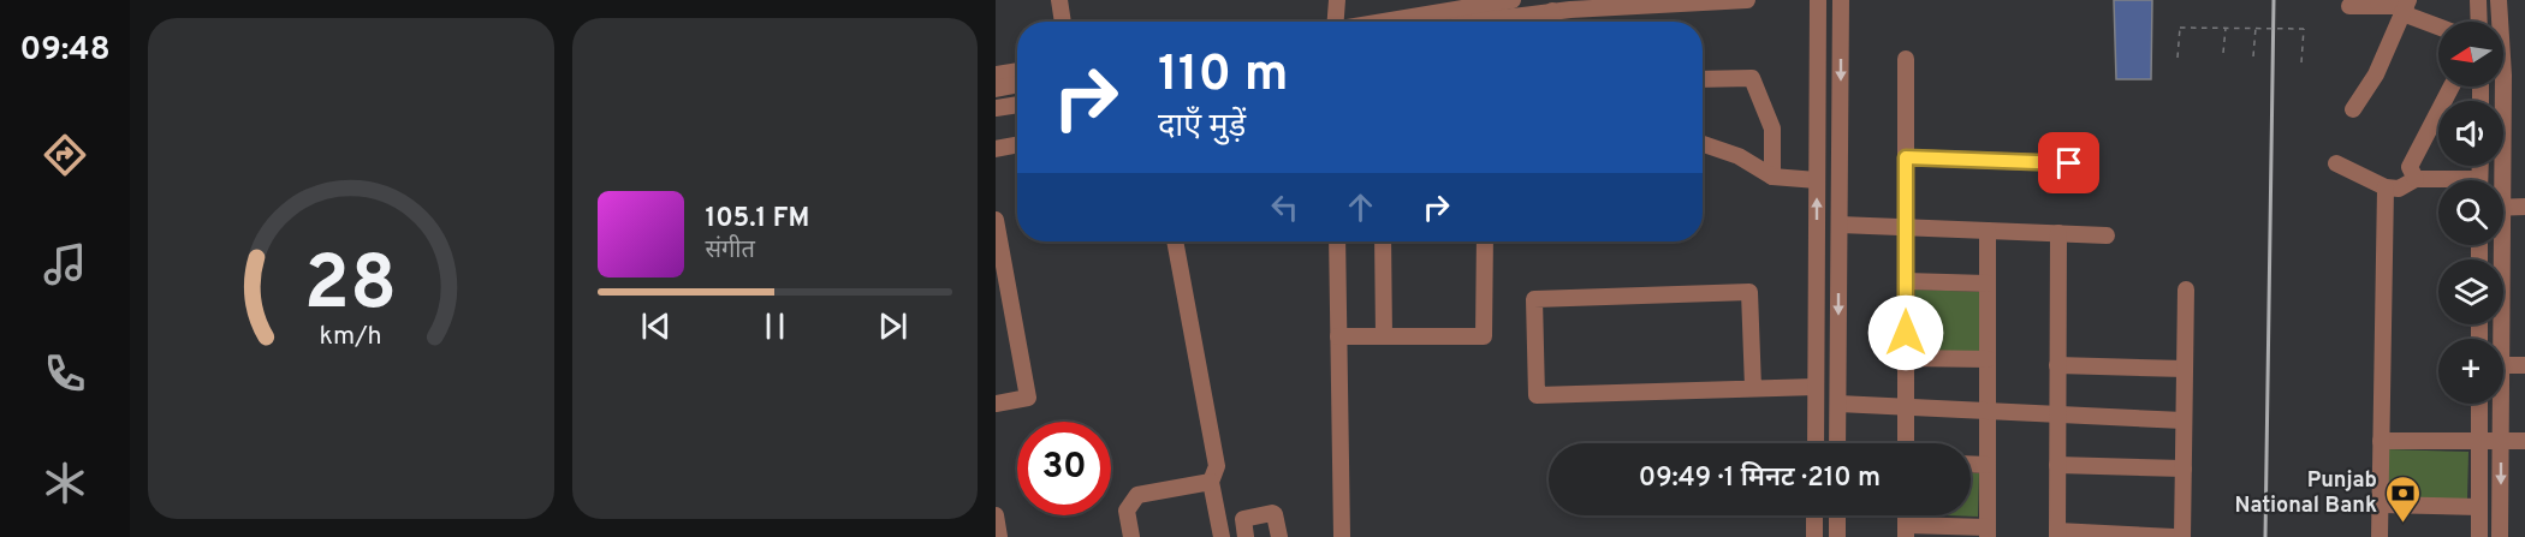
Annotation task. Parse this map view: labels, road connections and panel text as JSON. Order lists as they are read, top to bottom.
{
  "places": {
    "bank": ["Punjab National Bank"]
  },
  "north": "left",
  "page": {
    "tabs": "09:48",
    "map_buttons": "+",
    "turn": ["110 m", "दाएँ मुड़ें"],
    "song": ["105.1 FM", "संगीत"],
    "limit": "30",
    "trip": "09:49 · 1 मिनट · 210 m",
    "gauge": ["28", "km/h"]
  }
}
